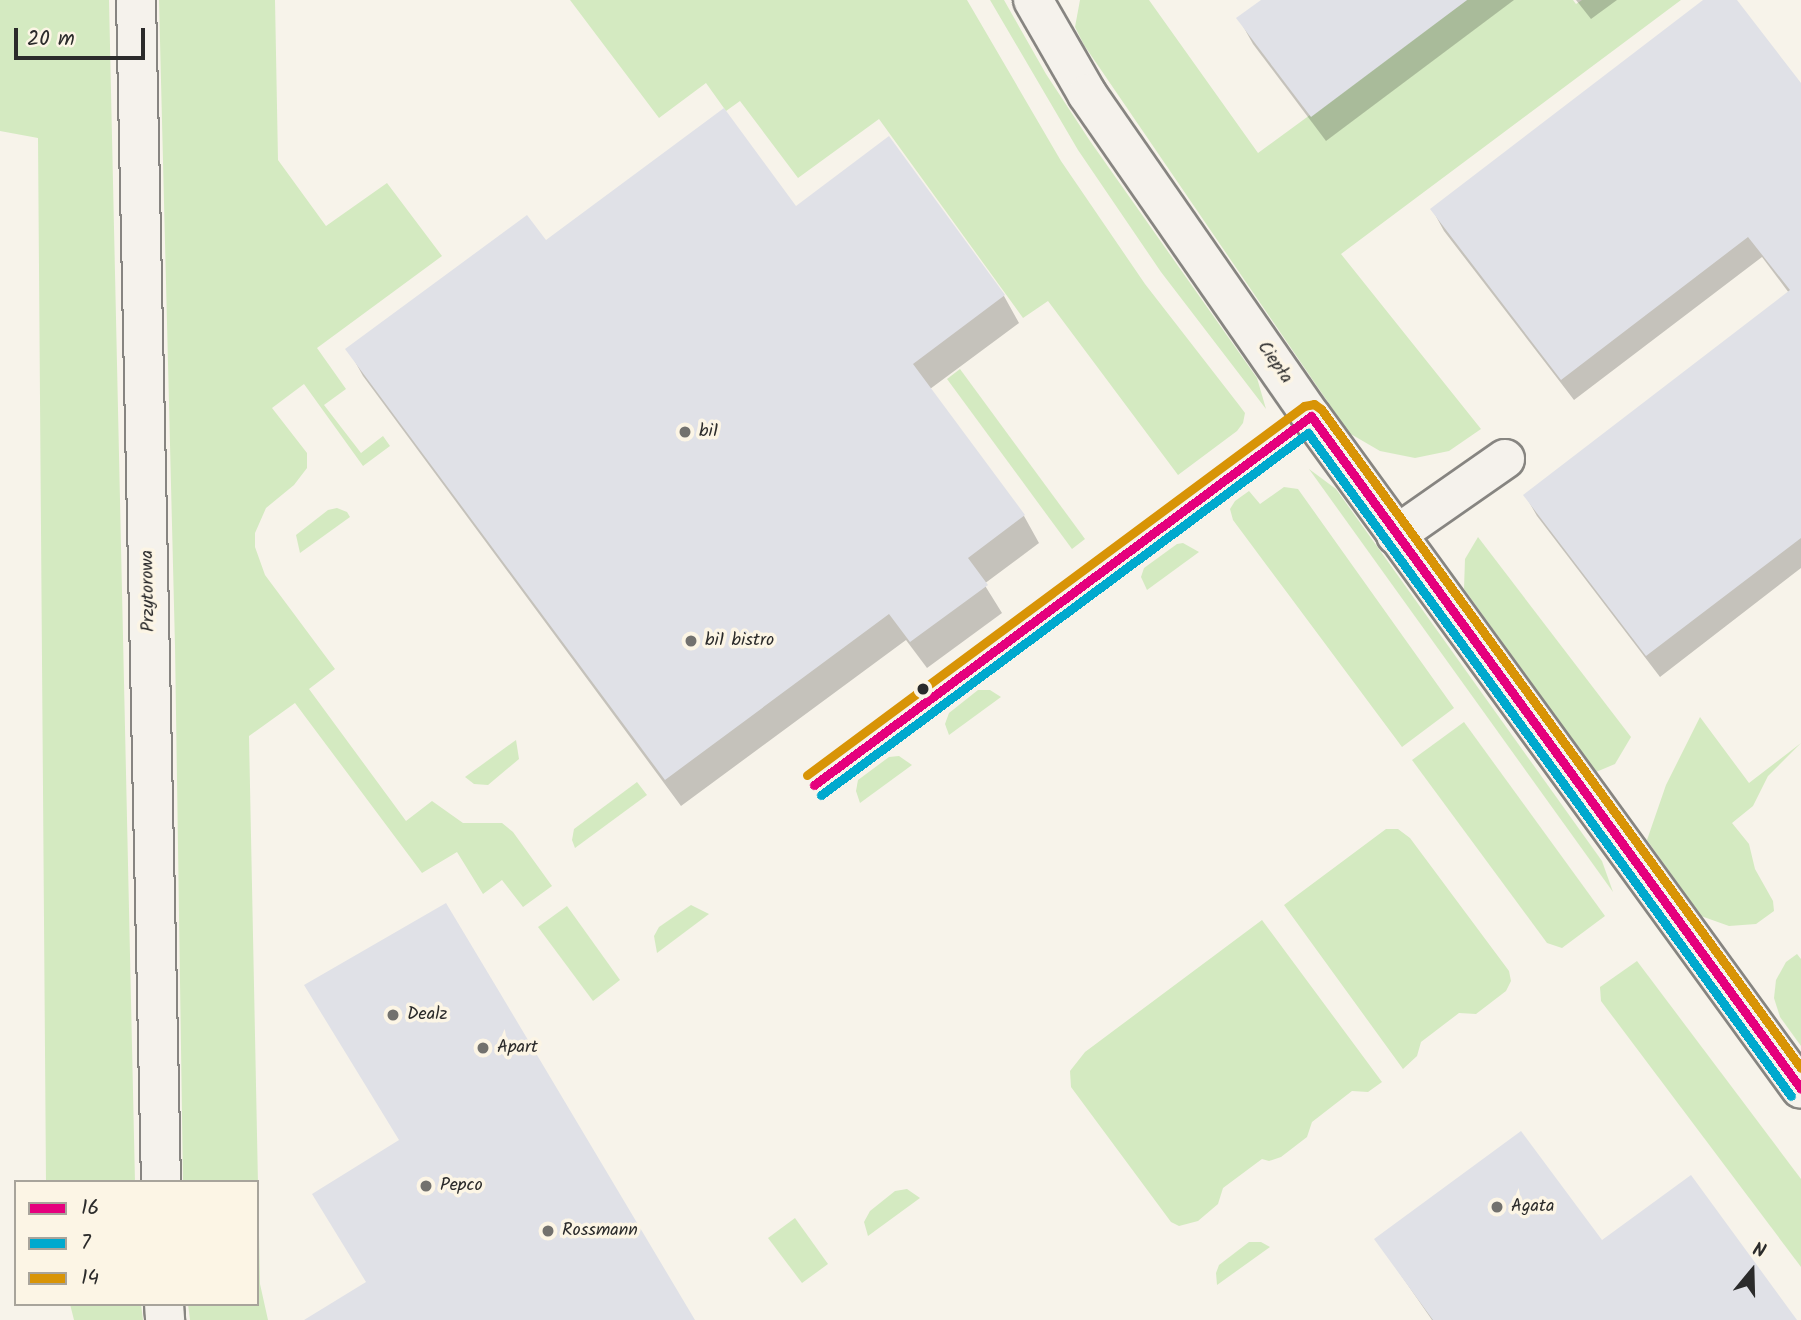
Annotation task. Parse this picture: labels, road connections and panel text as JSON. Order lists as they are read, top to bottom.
{
  "streets": {
    "street": ["Ciepła", "Przytorowa"]
  },
  "places": [
    "bi1",
    "bi1 bistro",
    "Dealz",
    "Apart",
    "Pepco",
    "Agata",
    "Rossmann"
  ],
  "lines": ["transit line 14", "transit line 16", "transit line 7"],
  "legend": ["16", "7", "14"],
  "scale_bar": "20 m",
  "north": "top"
}
